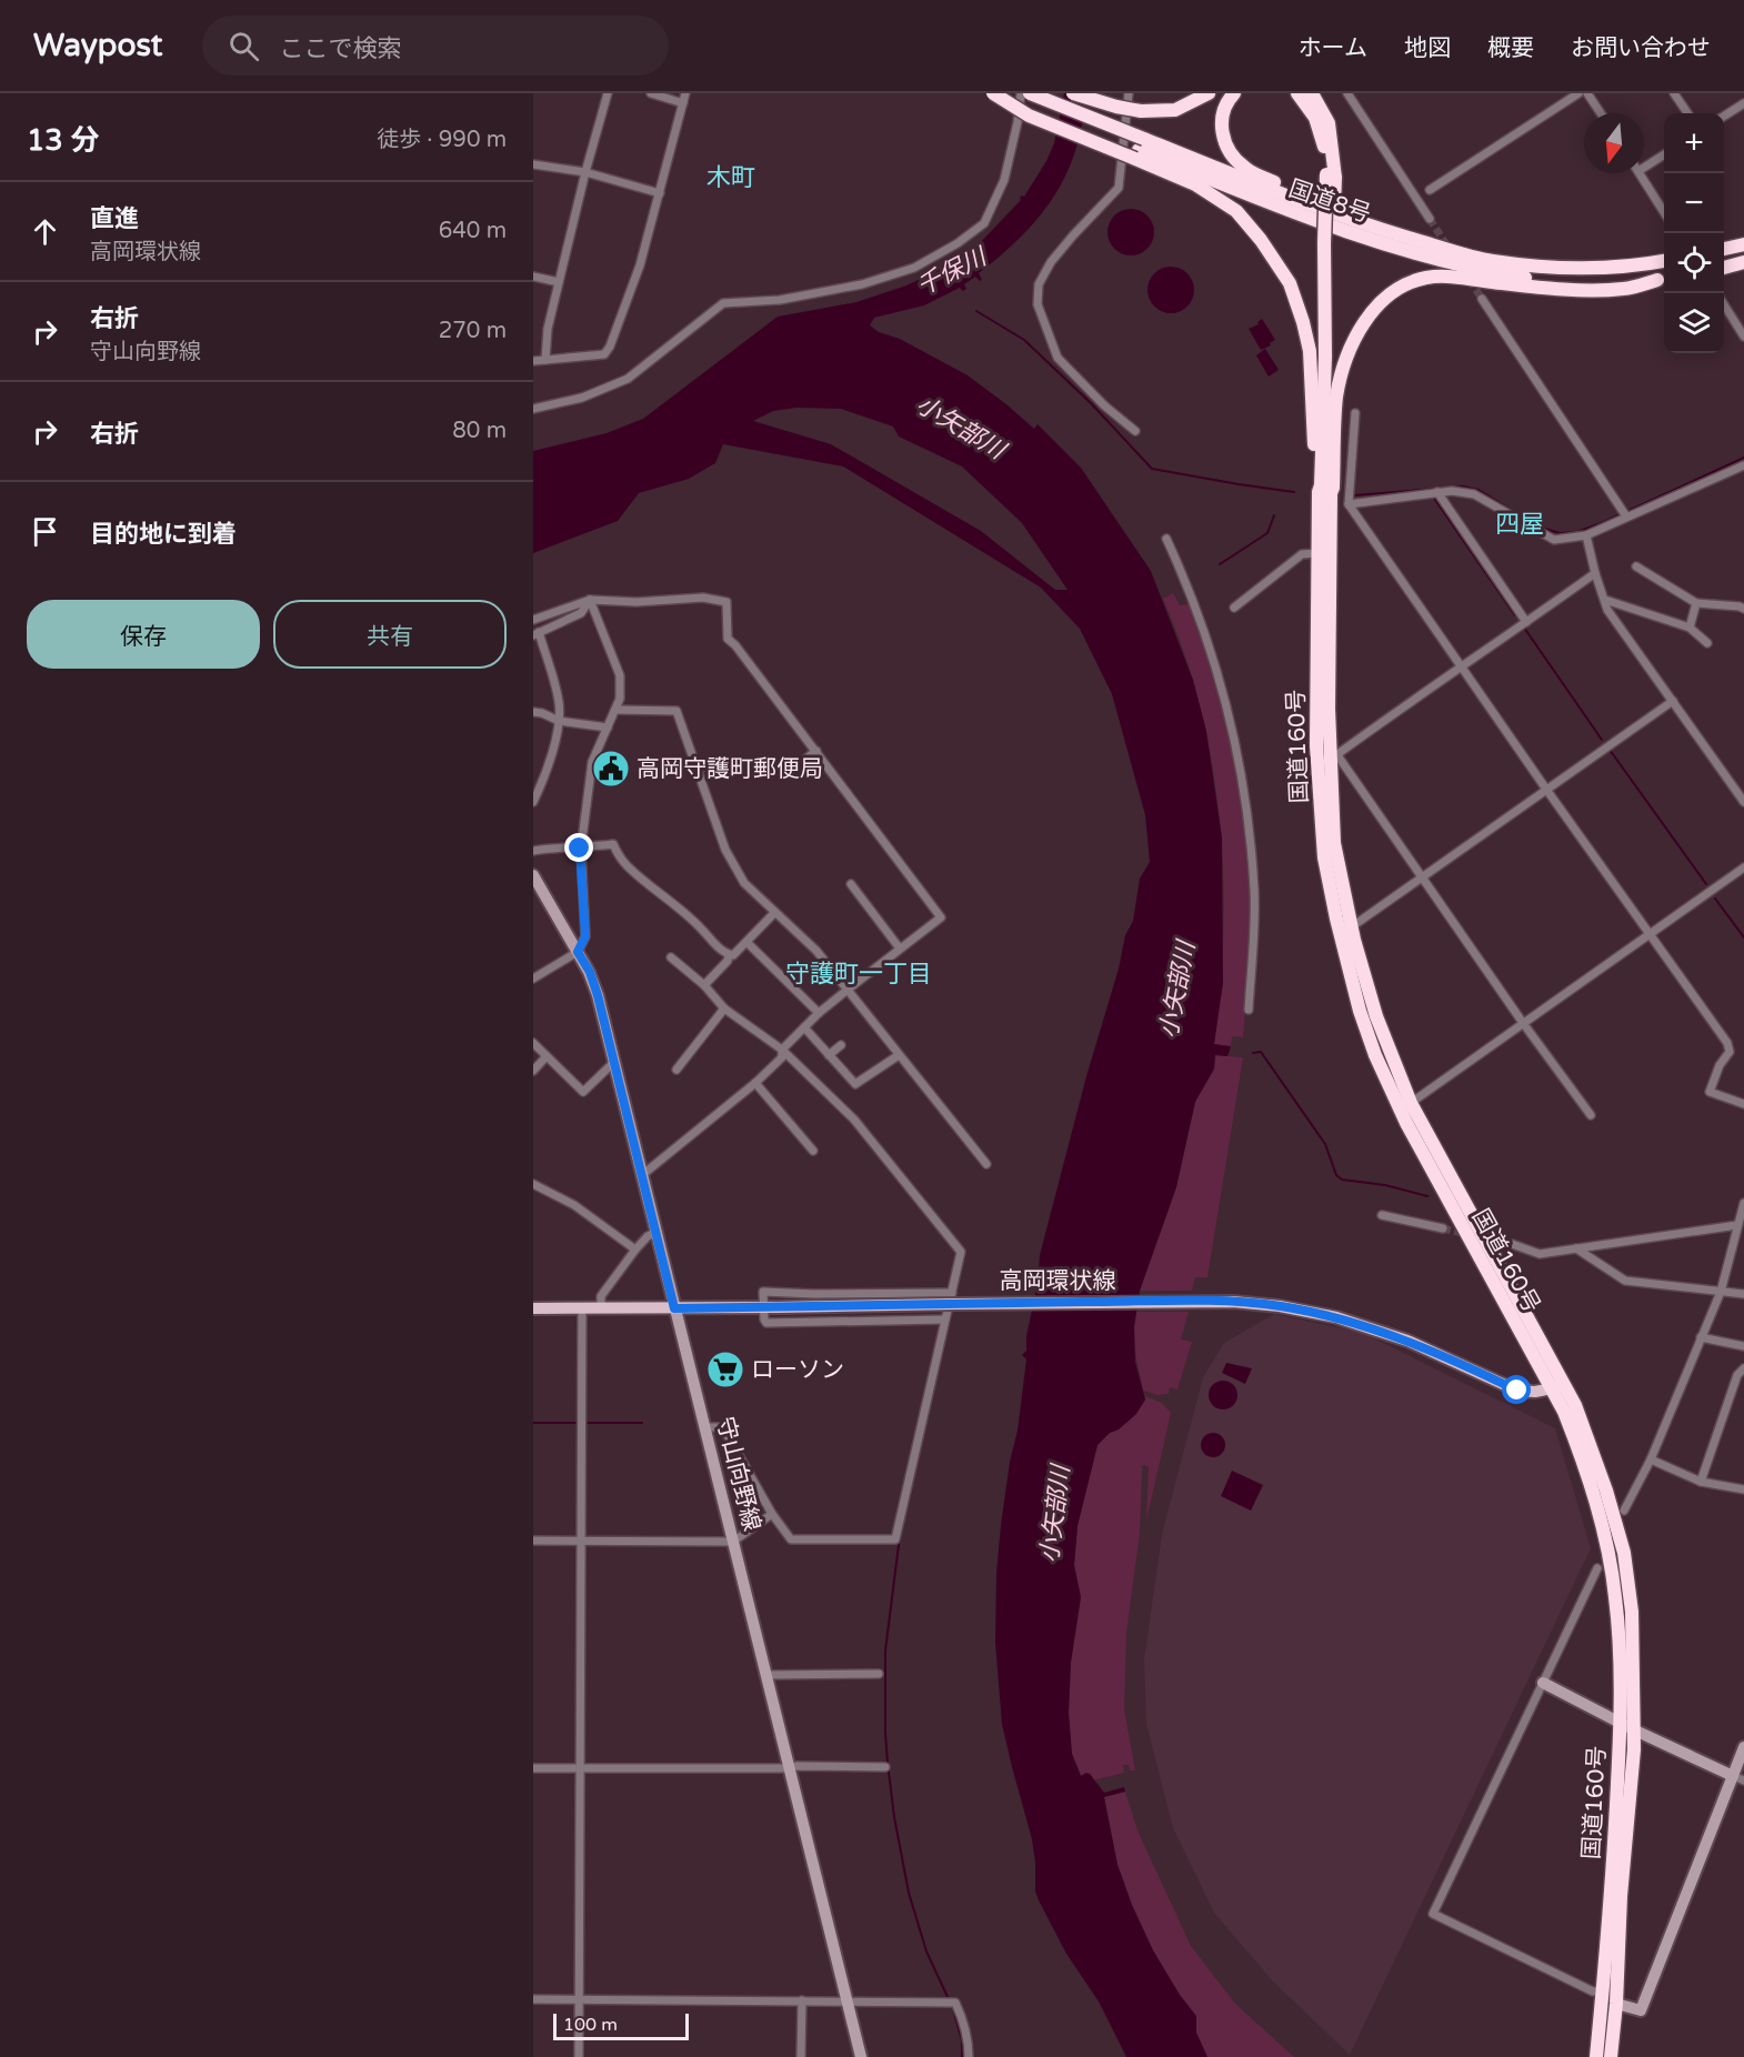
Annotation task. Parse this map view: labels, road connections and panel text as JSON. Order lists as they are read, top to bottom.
{
  "streets": {
    "highway": ["国道8号", "国道160号"],
    "main road": ["高岡環状線", "守山向野線"]
  },
  "crossings": [
    ["国道160号", "高岡環状線"],
    ["高岡環状線", "守山向野線"]
  ],
  "districts": ["木町", "四屋", "守護町一丁目"],
  "water": ["千保川", "小矢部川"],
  "places": {
    "public building": ["高岡守護町郵便局"],
    "supermarket": ["ローソン"]
  },
  "scale_bar": "100 m",
  "north": "bottom",
  "page": {
    "header": "Waypost",
    "search": "ここで検索",
    "nav": [
      "ホーム",
      "地図",
      "概要",
      "お問い合わせ"
    ],
    "heading": ["13 分", "徒歩 · 990 m"],
    "map_buttons": ["+", "−"],
    "list": [
      ["直進", "高岡環状線", "640 m"],
      ["右折", "守山向野線", "270 m"],
      ["右折", "80 m"],
      "目的地に到着"
    ],
    "buttons": ["保存", "共有"],
    "scale": "100 m"
  }
}
